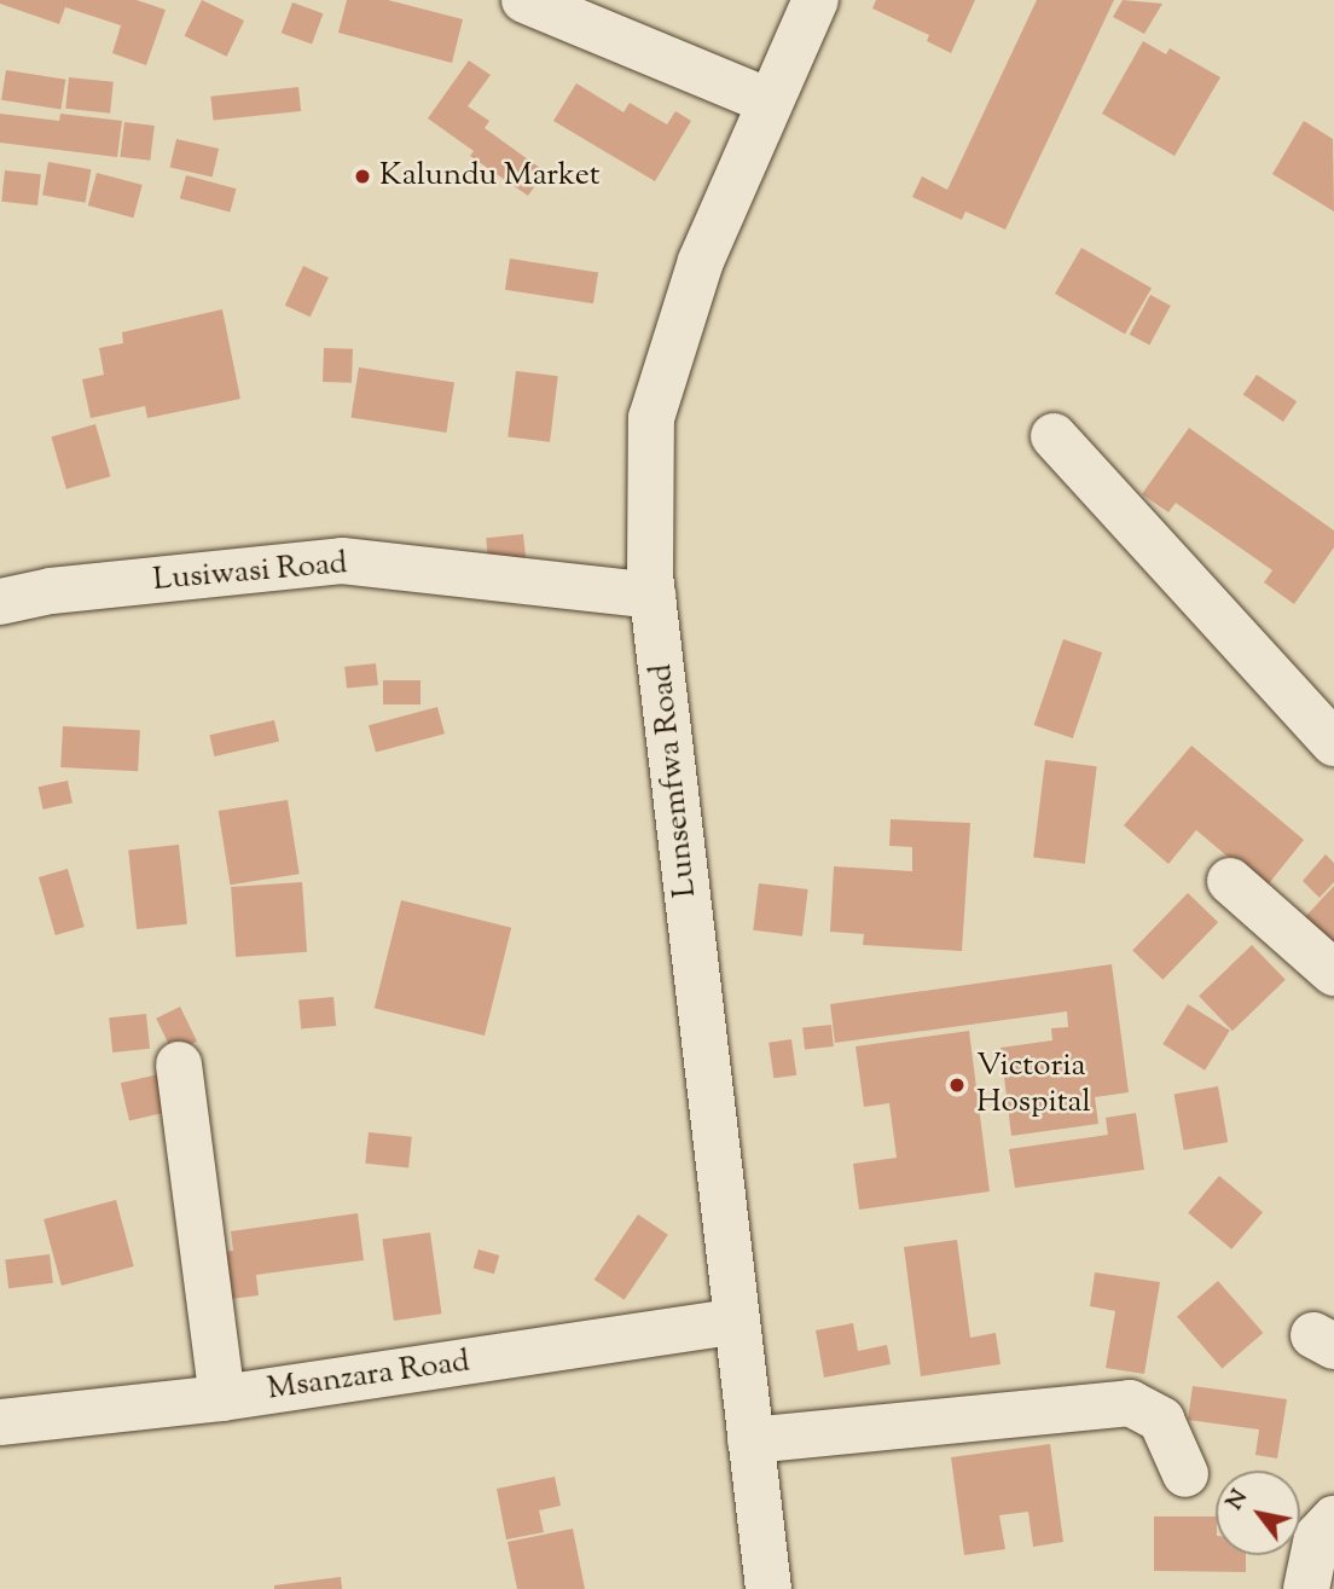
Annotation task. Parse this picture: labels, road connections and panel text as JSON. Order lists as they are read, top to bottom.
{
  "streets": {
    "street": ["Lusiwasi Road", "Lunsemfwa Road", "Msanzara Road"]
  },
  "crossings": [
    ["Lusiwasi Road", "Lunsemfwa Road"],
    ["Lunsemfwa Road", "Msanzara Road"]
  ],
  "places": ["Kalundu Market", "Victoria Hospital"],
  "north": "top left"
}
